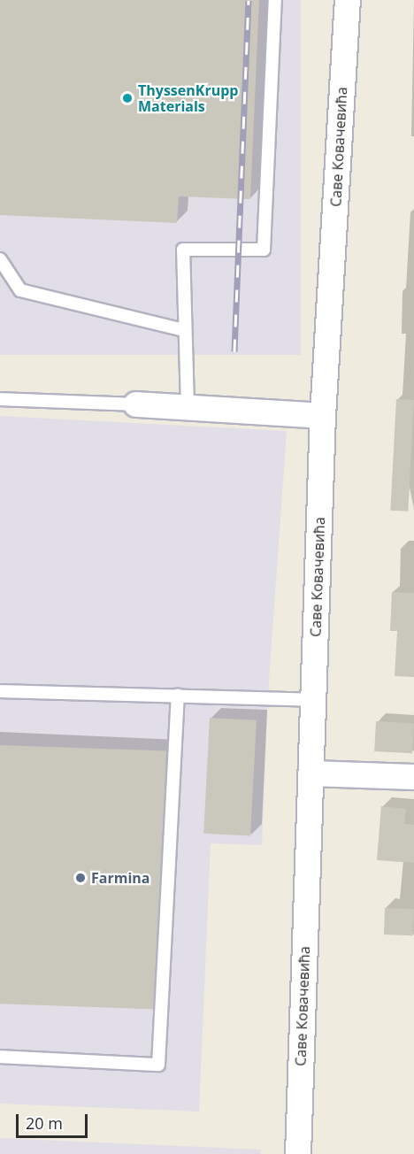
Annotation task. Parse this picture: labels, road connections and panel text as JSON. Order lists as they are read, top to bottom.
{
  "streets": {
    "street": ["Саве Ковачевића"]
  },
  "places": ["ThyssenKrupp Materials", "Farmina"],
  "scale_bar": "20 m"
}
